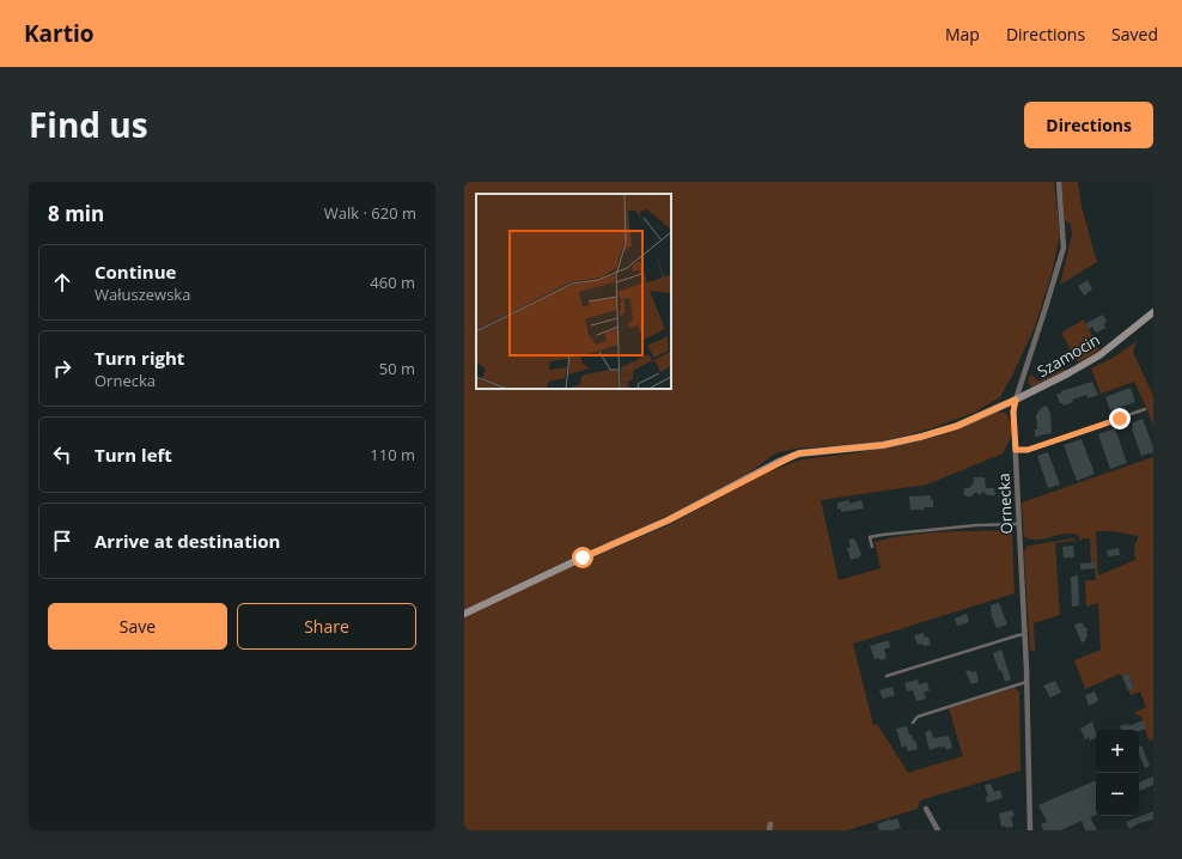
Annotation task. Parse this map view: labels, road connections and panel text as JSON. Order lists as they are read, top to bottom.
{
  "streets": {
    "street": ["Szamocin", "Ornecka"]
  },
  "crossings": [
    ["Szamocin", "Ornecka"]
  ],
  "page": {
    "header": "Kartio",
    "nav": ["Map", "Directions", "Saved"],
    "title": "Find us",
    "buttons": [
      "Directions",
      ["Save", "Share"]
    ],
    "heading": ["8 min", "Walk · 620 m"],
    "list": [
      ["Continue", "Wałuszewska", "460 m"],
      ["Turn right", "Ornecka", "50 m"],
      ["Turn left", "110 m"],
      "Arrive at destination"
    ],
    "map_buttons": ["+", "−"]
  }
}
